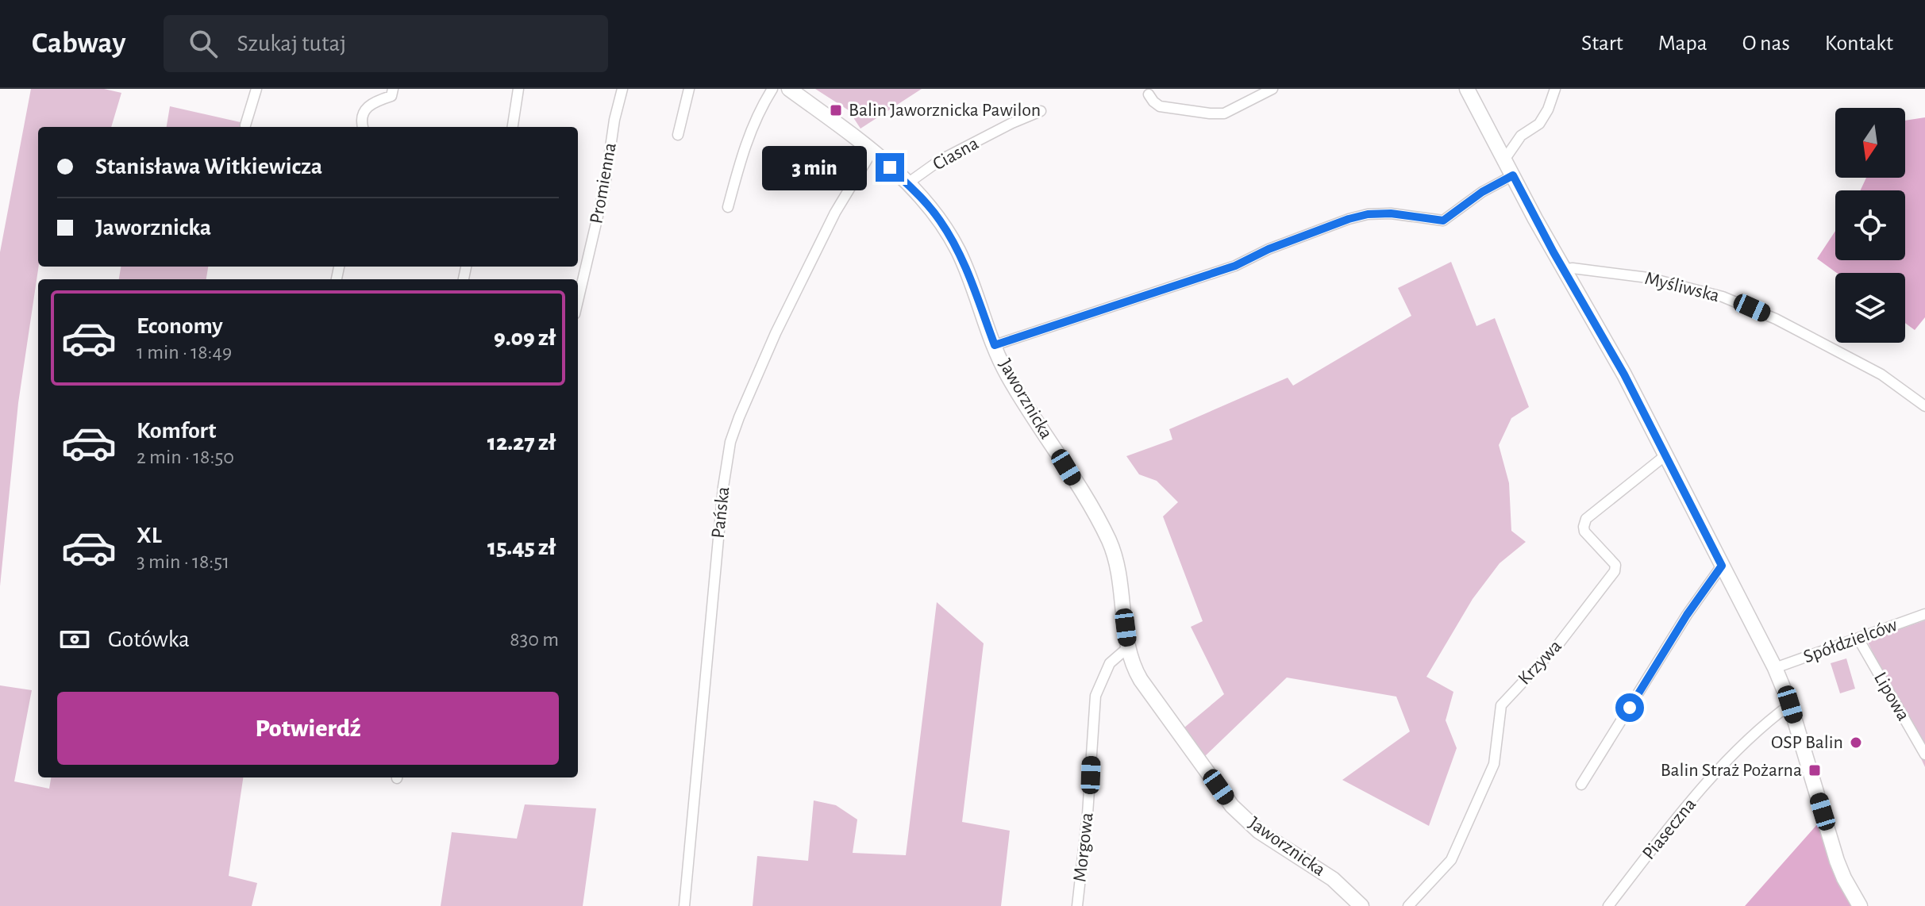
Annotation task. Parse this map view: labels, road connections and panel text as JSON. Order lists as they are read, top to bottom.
{
  "streets": {
    "street": [
      "Ciasna",
      "Promienna",
      "Myśliwska",
      "Jaworznicka",
      "Pańska",
      "Spółdzielców",
      "Krzywa",
      "Lipowa",
      "Piaseczna",
      "Morgowa"
    ]
  },
  "crossings": [
    ["Ciasna", "Jaworznicka"],
    ["Jaworznicka", "Pańska"],
    ["Jaworznicka", "Morgowa"],
    ["Spółdzielców", "Lipowa"]
  ],
  "places": {
    "transit": ["Balin Jaworznicka Pawilon", "Balin Straż Pożarna"],
    "other": ["OSP Balin"]
  },
  "north": "bottom",
  "page": {
    "header": "Cabway",
    "search": "Szukaj tutaj",
    "nav": [
      "Start",
      "Mapa",
      "O nas",
      "Kontakt"
    ],
    "banner": ["Stanisława Witkiewicza", "Jaworznicka"],
    "bubble": "3 min",
    "list": [
      {
        "name": "Economy",
        "note": "1 min · 18:49",
        "value": "9.09 zł"
      },
      {
        "name": "Komfort",
        "note": "2 min · 18:50",
        "value": "12.27 zł"
      },
      {
        "name": "XL",
        "note": "3 min · 18:51",
        "value": "15.45 zł"
      }
    ],
    "pay": ["Gotówka", "830 m"],
    "buttons": "Potwierdź"
  }
}
